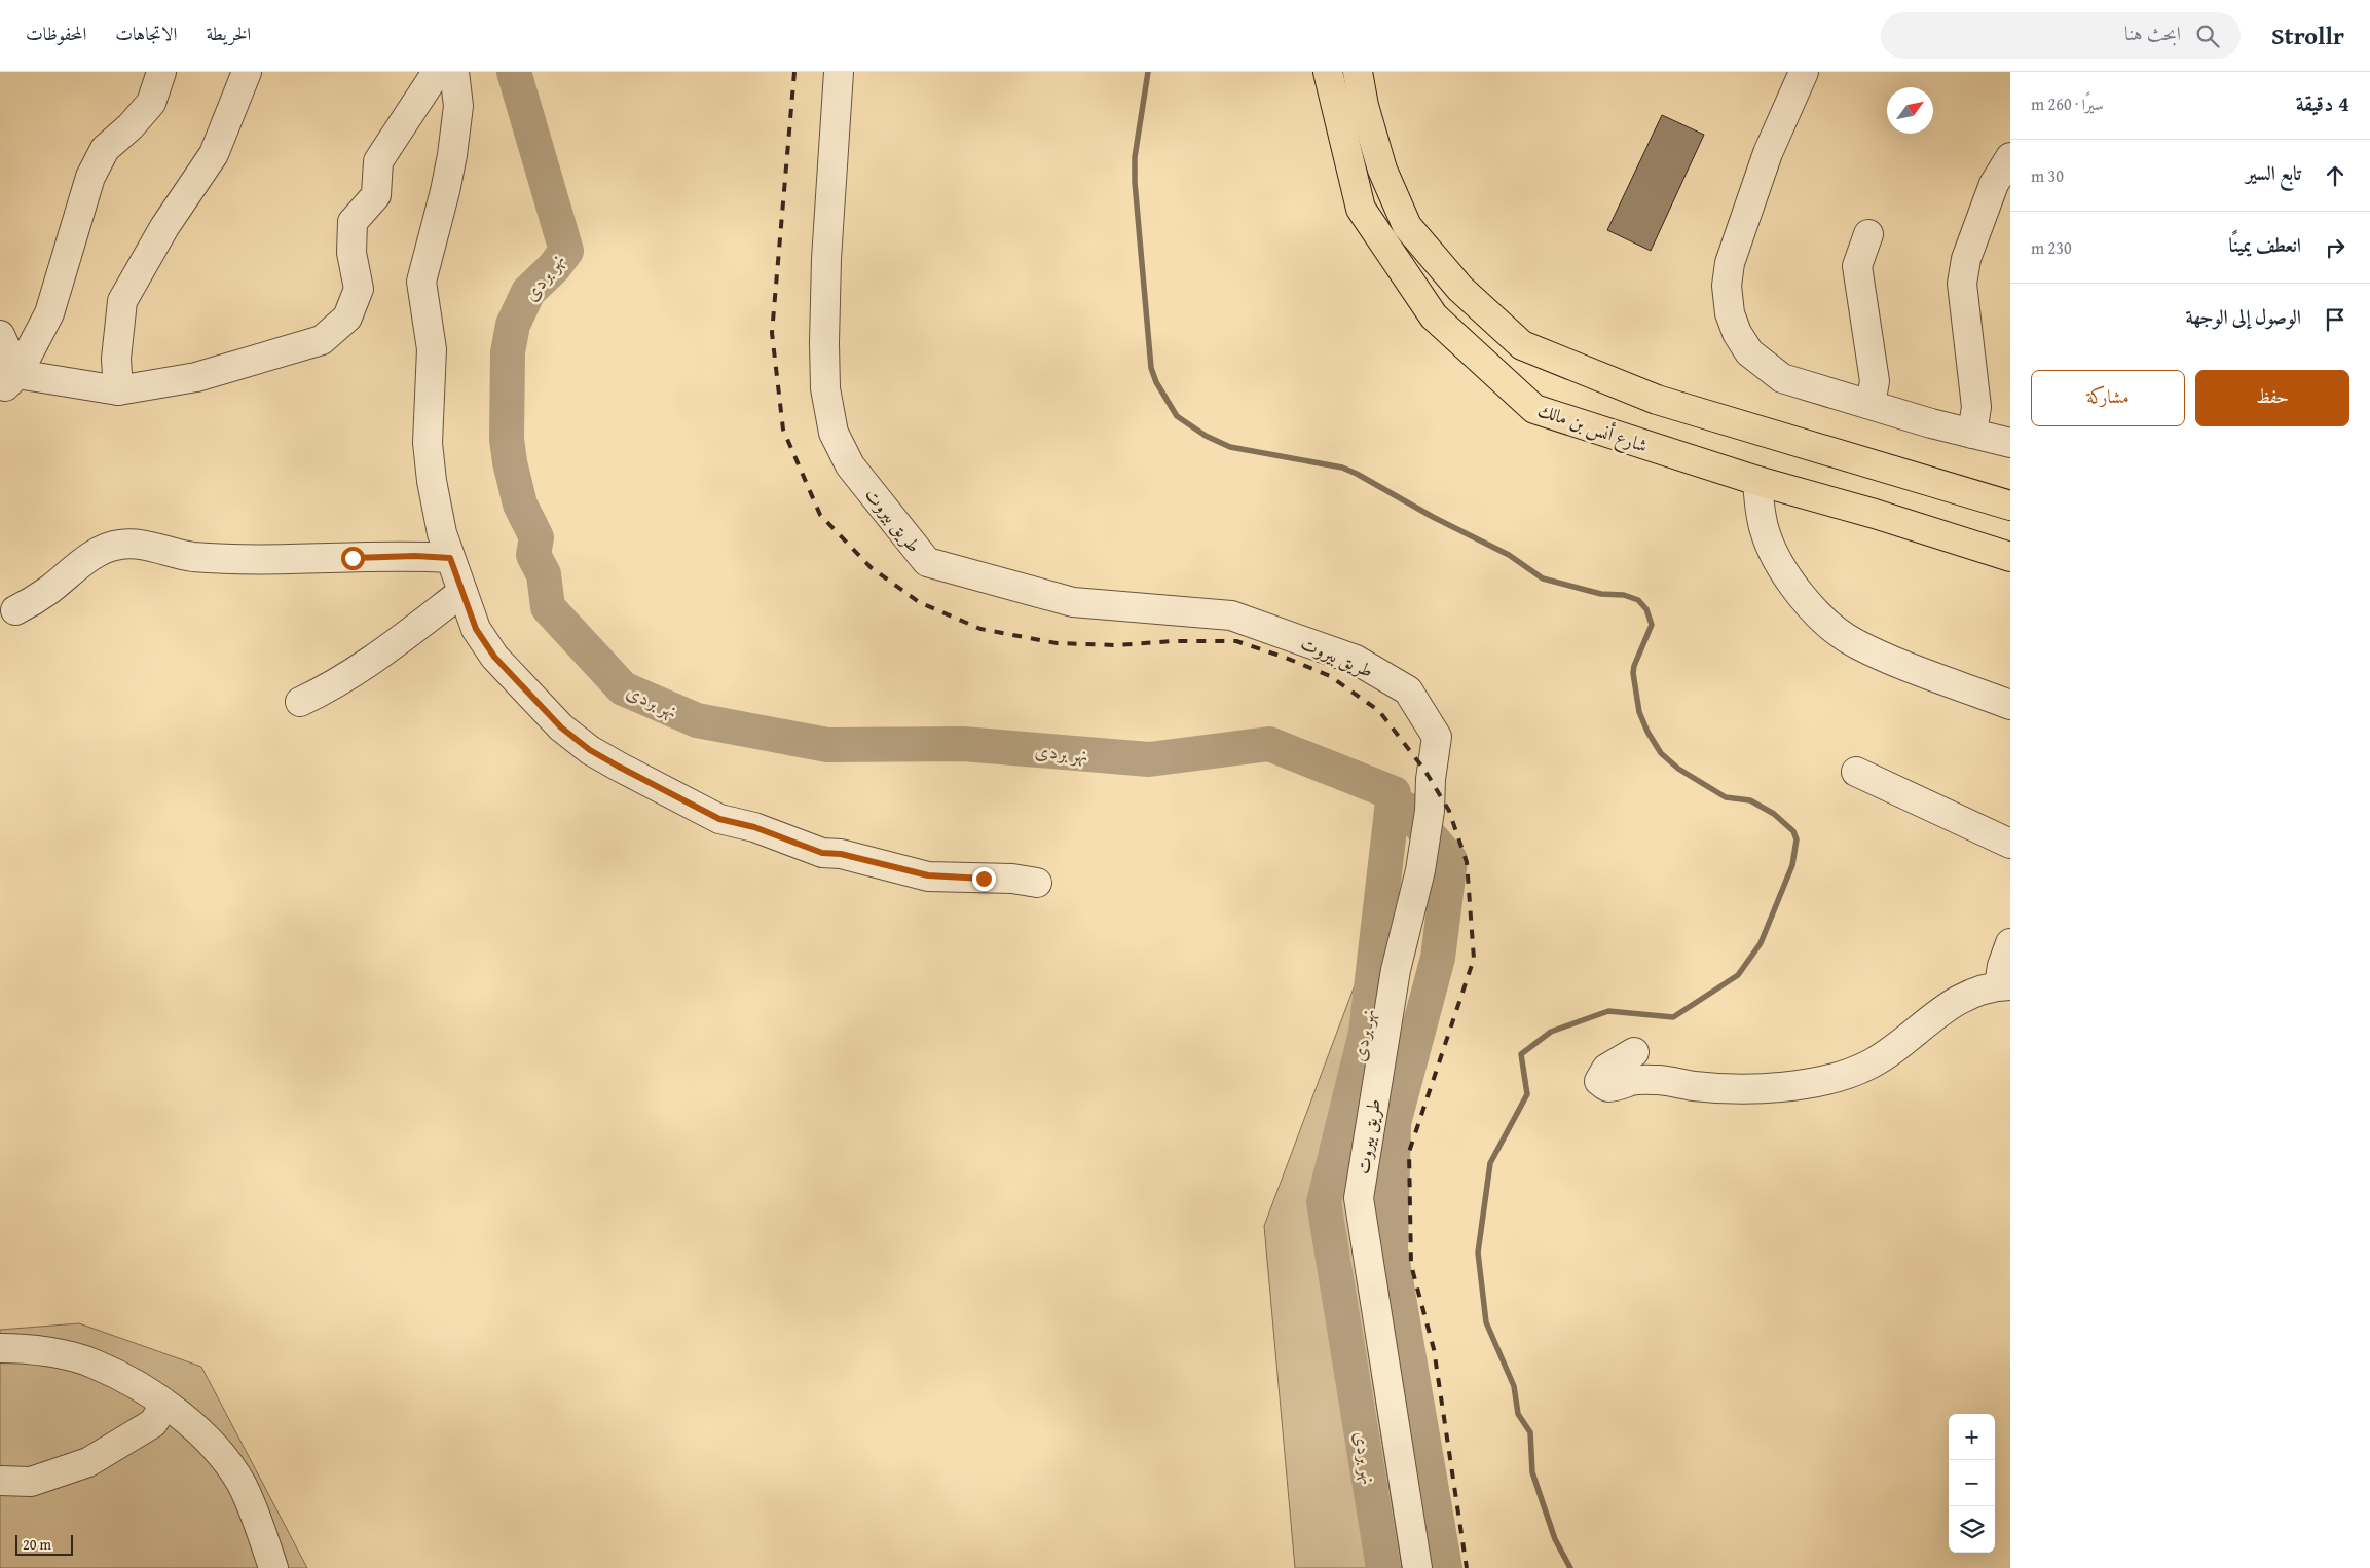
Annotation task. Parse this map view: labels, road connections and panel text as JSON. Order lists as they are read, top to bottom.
{
  "streets": {
    "main road": ["شارع أنس بن مالك"],
    "street": ["طريق بيروت"]
  },
  "water": ["نهر بردى"],
  "scale_bar": "20 m",
  "north": "top right",
  "page": {
    "header": "Strollr",
    "search": "ابحث هنا",
    "nav": ["الخريطة", "الاتجاهات", "المحفوظات"],
    "heading": ["4 دقيقة", "سيرًا · 260 m"],
    "list": [
      ["تابع السير", "30 m"],
      ["انعطف يمينًا", "230 m"],
      "الوصول إلى الوجهة"
    ],
    "buttons": ["حفظ", "مشاركة"],
    "map_buttons": ["+", "−"],
    "scale": "20 m"
  }
}
